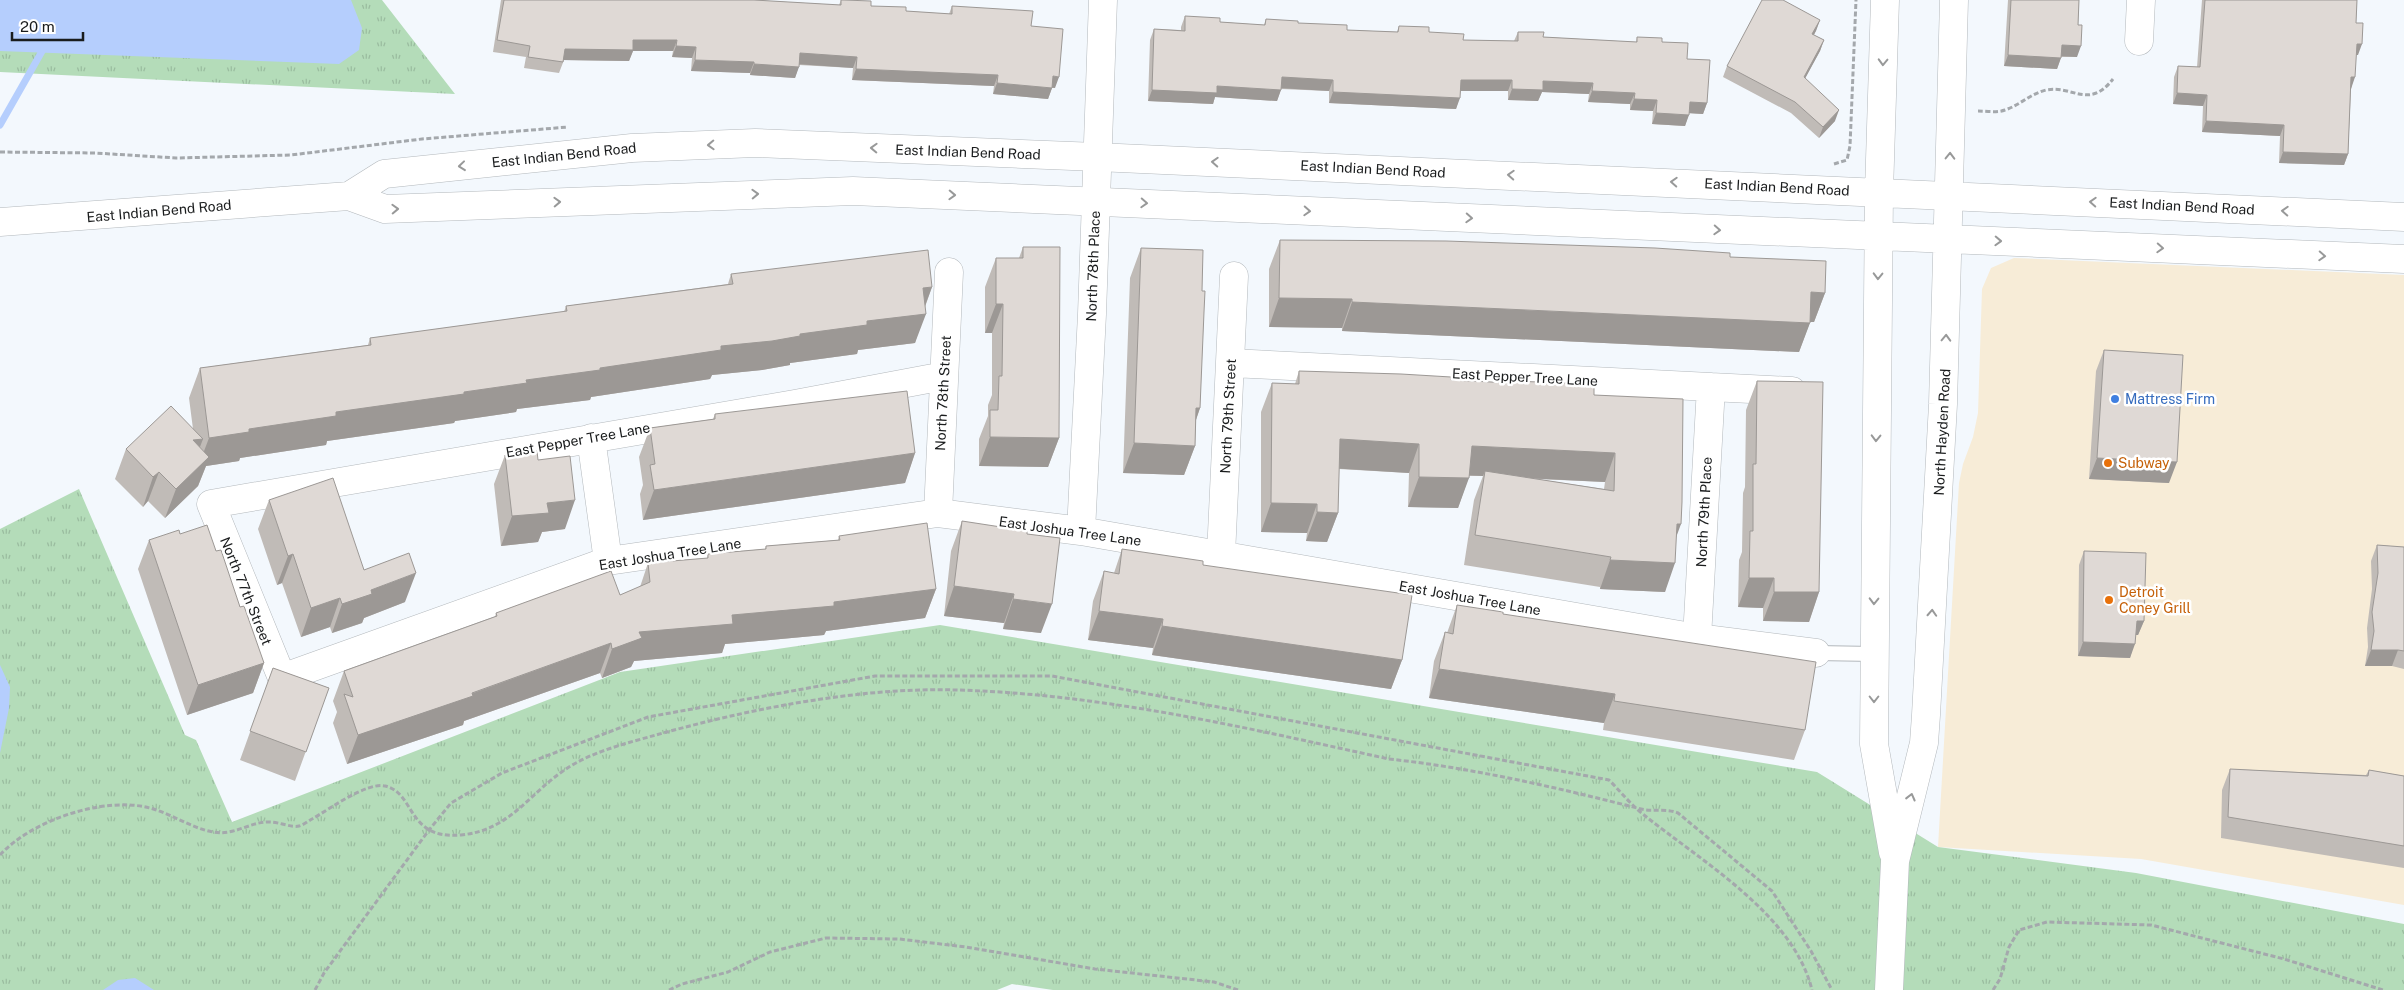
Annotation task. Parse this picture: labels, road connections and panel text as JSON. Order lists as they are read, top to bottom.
{
  "streets": {
    "main road": [
      "East Indian Bend Road",
      "North 78th Place",
      "East Pepper Tree Lane",
      "North 78th Street",
      "North 79th Street",
      "North Hayden Road",
      "North 79th Place",
      "East Joshua Tree Lane",
      "North 77th Street"
    ]
  },
  "crossings": [
    ["East Indian Bend Road", "North 78th Place"],
    ["East Indian Bend Road", "North Hayden Road"],
    ["North 78th Place", "East Joshua Tree Lane"],
    ["East Pepper Tree Lane", "North 78th Street"],
    ["East Pepper Tree Lane", "North 79th Street"],
    ["East Pepper Tree Lane", "North 79th Place"],
    ["East Pepper Tree Lane", "North 77th Street"],
    ["North 78th Street", "East Joshua Tree Lane"],
    ["North 79th Street", "East Joshua Tree Lane"],
    ["North Hayden Road", "East Joshua Tree Lane"],
    ["North 79th Place", "East Joshua Tree Lane"],
    ["East Joshua Tree Lane", "North 77th Street"]
  ],
  "places": ["Mattress Firm", "Subway", "Detroit Coney Grill"],
  "scale_bar": "20 m"
}
